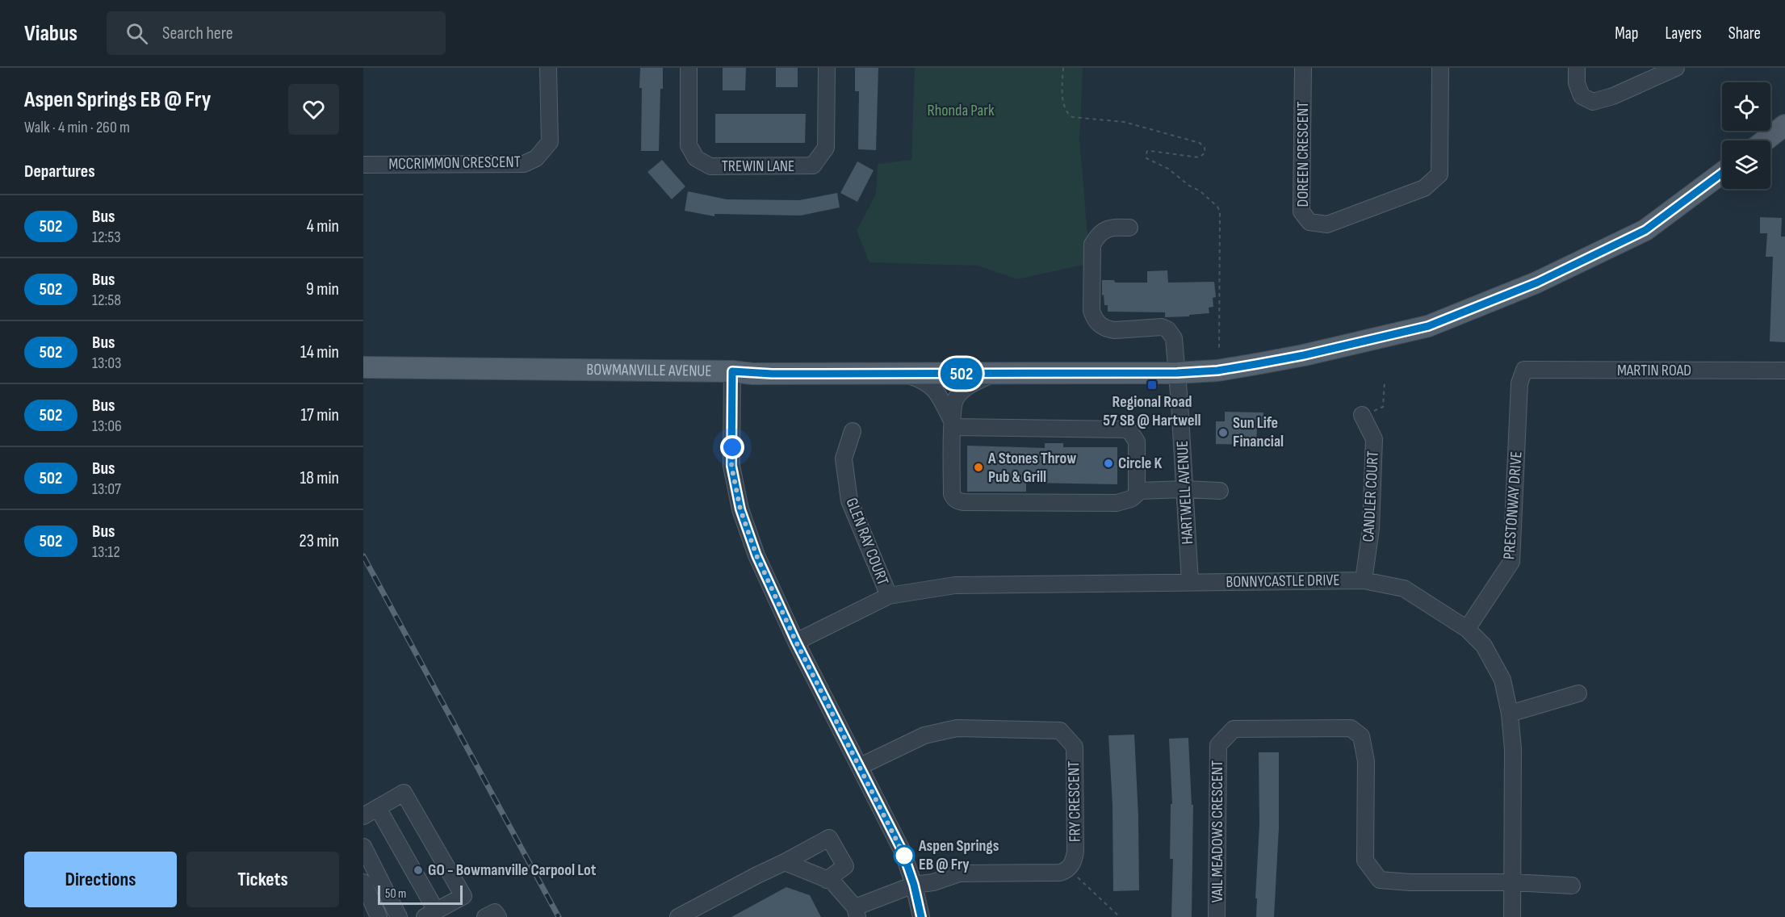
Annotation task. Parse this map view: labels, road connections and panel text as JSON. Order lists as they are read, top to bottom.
{
  "streets": {
    "main road": ["BOWMANVILLE AVENUE"],
    "street": [
      "DOREEN CRESCENT",
      "MCCRIMMON CRESCENT",
      "TREWIN LANE",
      "MARTIN ROAD",
      "HARTWELL AVENUE",
      "CANDLER COURT",
      "PRESTONWAY DRIVE",
      "GLEN RAY COURT",
      "BONNYCASTLE DRIVE",
      "FRY CRESCENT",
      "VAIL MEADOWS CRESCENT"
    ]
  },
  "crossings": [
    ["BOWMANVILLE AVENUE", "HARTWELL AVENUE"],
    ["MARTIN ROAD", "PRESTONWAY DRIVE"],
    ["HARTWELL AVENUE", "BONNYCASTLE DRIVE"],
    ["CANDLER COURT", "BONNYCASTLE DRIVE"],
    ["PRESTONWAY DRIVE", "BONNYCASTLE DRIVE"],
    ["GLEN RAY COURT", "BONNYCASTLE DRIVE"],
    ["BONNYCASTLE DRIVE", "VAIL MEADOWS CRESCENT"]
  ],
  "parks": ["Rhonda Park"],
  "places": {
    "transit": ["Regional Road 57 SB @ Hartwell"],
    "other": [
      "Sun Life Financial",
      "Circle K",
      "A Stones Throw Pub & Grill",
      "Aspen Springs EB @ Fry",
      "GO - Bowmanville Carpool Lot"
    ]
  },
  "lines": ["bus line 502"],
  "scale_bar": "50 m",
  "page": {
    "header": "Viabus",
    "search": "Search here",
    "nav": ["Map", "Layers", "Share"],
    "heading": [
      ["Aspen Springs EB @ Fry", "Walk · 4 min · 260 m"],
      "Departures"
    ],
    "on_map": "502",
    "list": [
      {
        "mark": "502",
        "name": "Bus",
        "note": "12:53",
        "value": "4 min"
      },
      {
        "mark": "502",
        "name": "Bus",
        "note": "12:58",
        "value": "9 min"
      },
      {
        "mark": "502",
        "name": "Bus",
        "note": "13:03",
        "value": "14 min"
      },
      {
        "mark": "502",
        "name": "Bus",
        "note": "13:06",
        "value": "17 min"
      },
      {
        "mark": "502",
        "name": "Bus",
        "note": "13:07",
        "value": "18 min"
      },
      {
        "mark": "502",
        "name": "Bus",
        "note": "13:12",
        "value": "23 min"
      }
    ],
    "buttons": ["Directions", "Tickets"],
    "scale": "50 m"
  }
}
